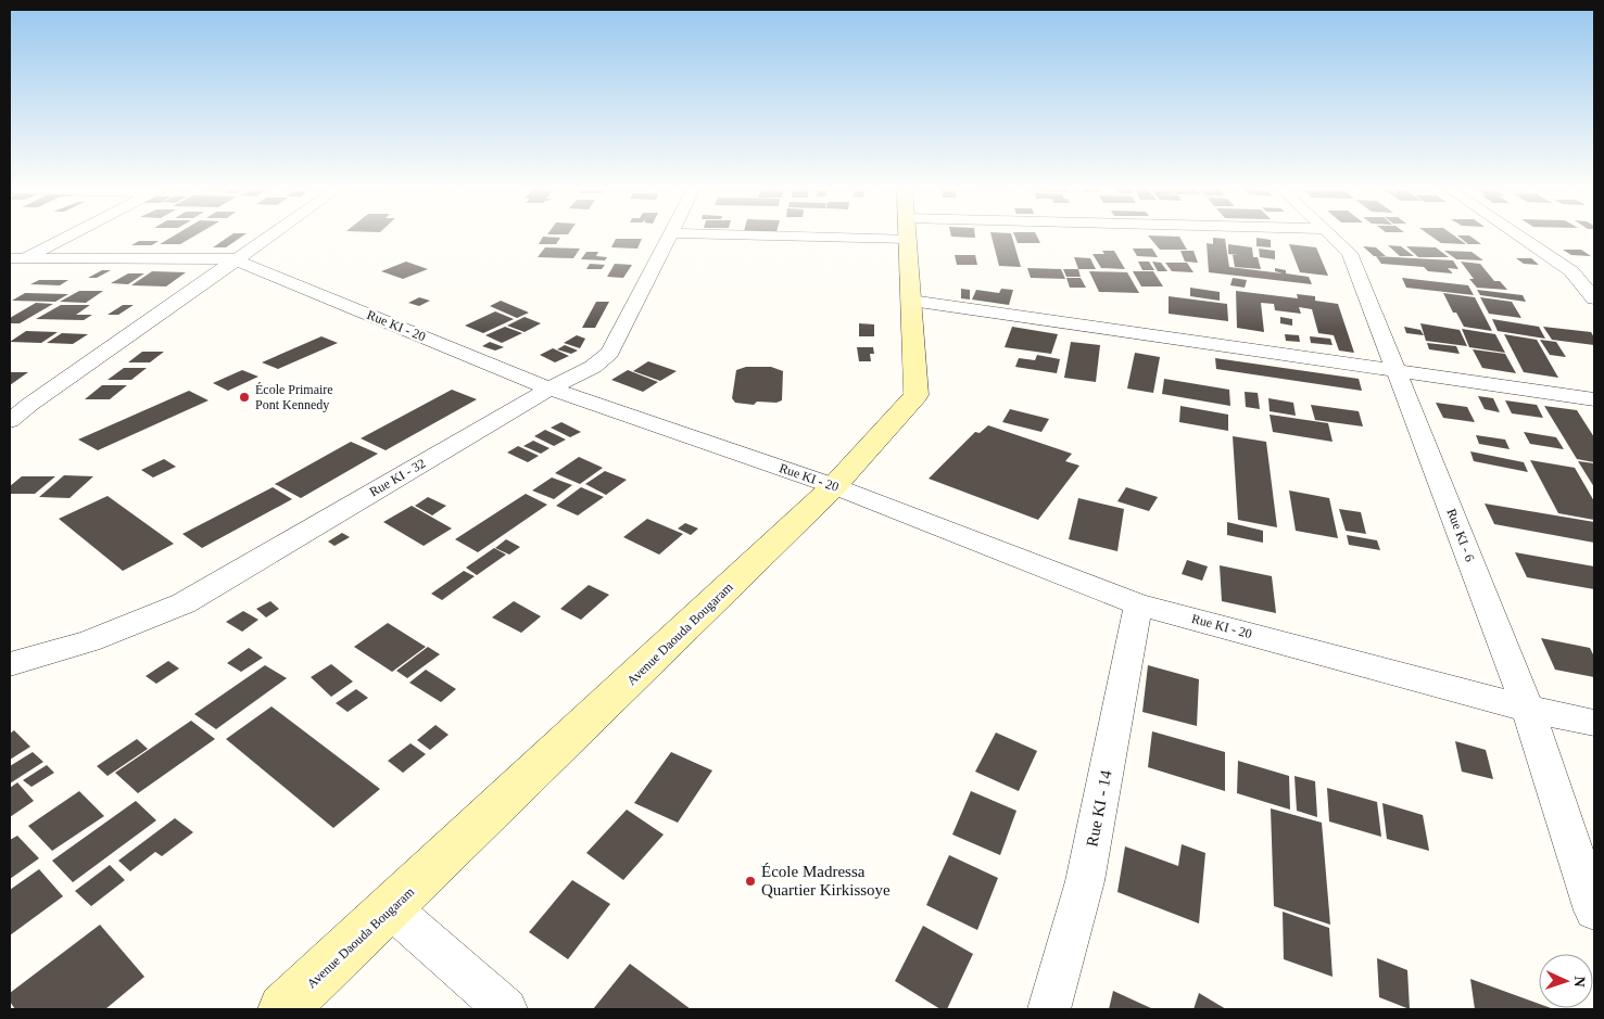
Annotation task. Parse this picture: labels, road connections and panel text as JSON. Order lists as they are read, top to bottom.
{
  "streets": {
    "street": [
      "Rue KI - 20",
      "Rue KI - 32",
      "Rue KI - 6",
      "Avenue Daouda Bougaram",
      "Rue KI - 14"
    ]
  },
  "crossings": [
    ["Rue KI - 20", "Rue KI - 32"],
    ["Rue KI - 20", "Rue KI - 6"],
    ["Rue KI - 20", "Avenue Daouda Bougaram"],
    ["Rue KI - 20", "Rue KI - 14"]
  ],
  "places": ["École Primaire Pont Kennedy", "École Madressa Quartier Kirkissoye"],
  "north": "right"
}
